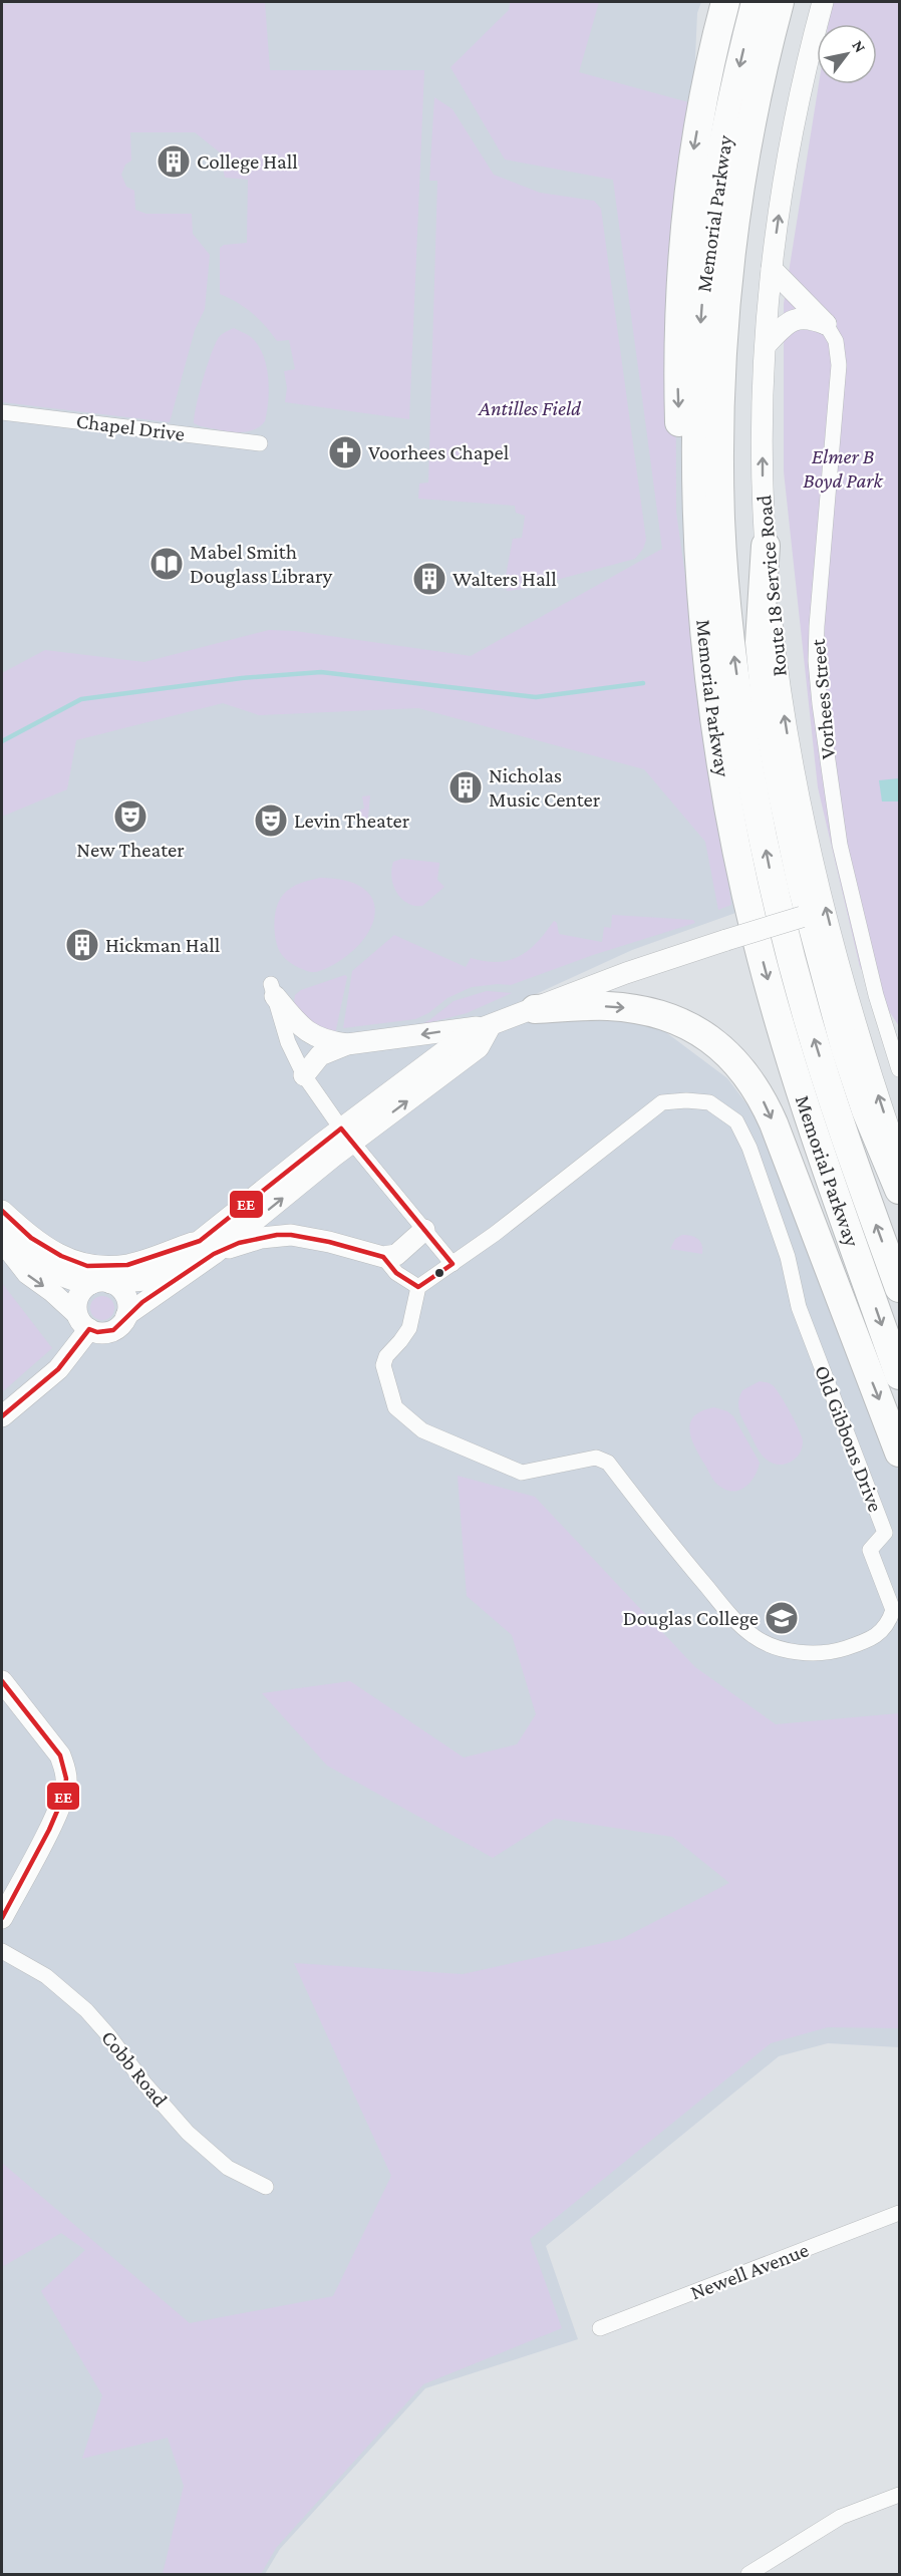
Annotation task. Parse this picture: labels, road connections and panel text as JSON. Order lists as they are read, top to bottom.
{
  "streets": {
    "highway": ["Memorial Parkway"],
    "main road": ["Route 18 Service Road"],
    "street": [
      "Chapel Drive",
      "Vorhees Street",
      "Old Gibbons Drive",
      "Cobb Road",
      "Newell Avenue"
    ]
  },
  "one_way": ["Route 18 Service Road"],
  "parks": ["Antilles Field", "Elmer B Boyd Park"],
  "places": {
    "building": [
      "College Hall",
      "Walters Hall",
      "Nicholas Music Center",
      "Hickman Hall"
    ],
    "church": ["Voorhees Chapel"],
    "library": ["Mabel Smith Douglass Library"],
    "theatre": ["New Theater", "Levin Theater"],
    "school or university": ["Douglas College"]
  },
  "lines": ["transit line EE"],
  "north": "top right"
}
